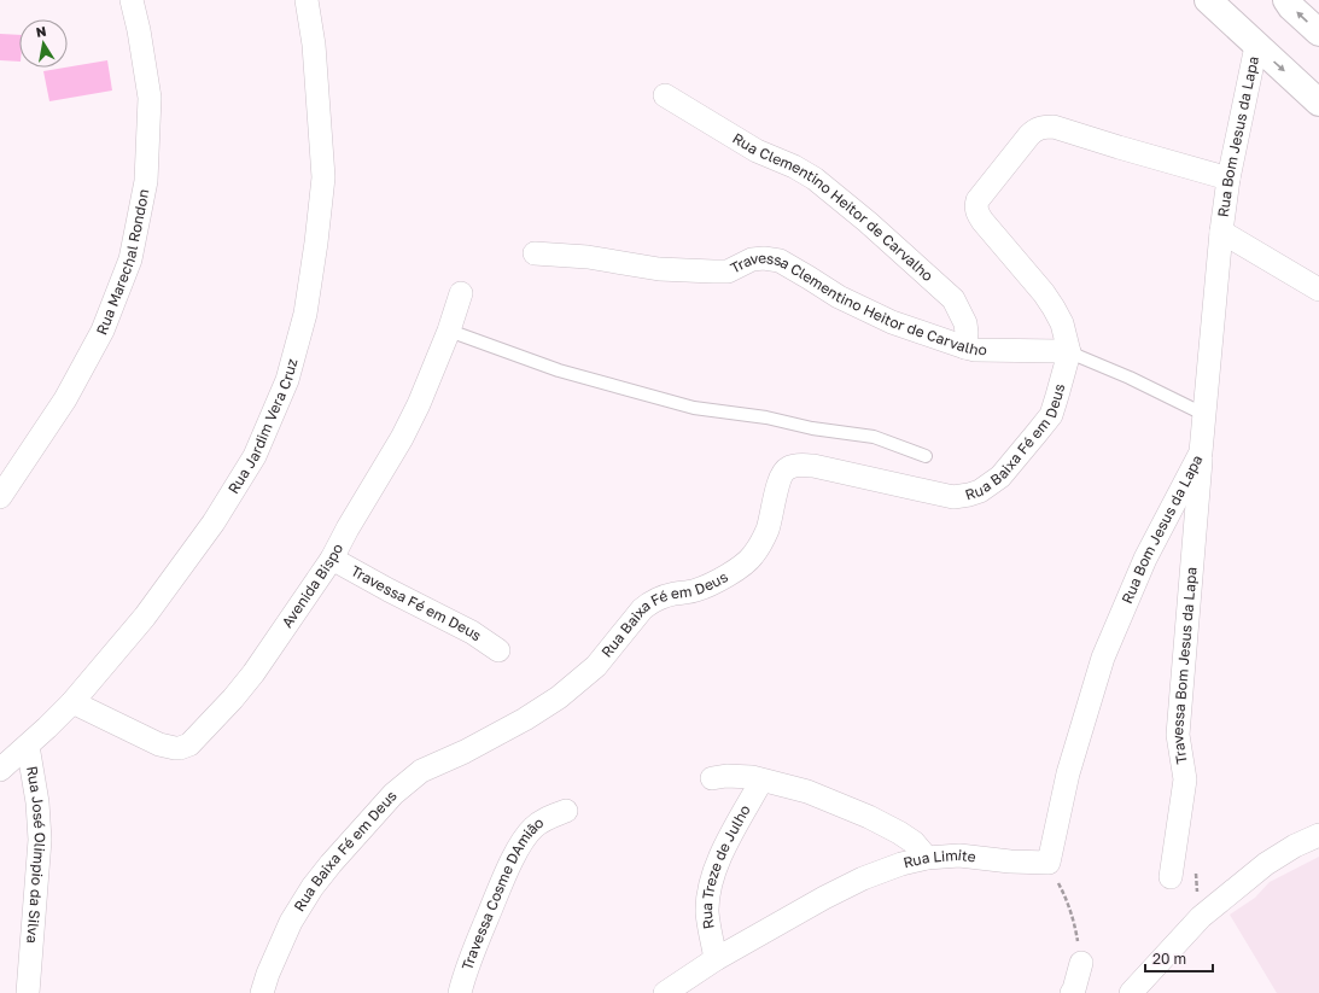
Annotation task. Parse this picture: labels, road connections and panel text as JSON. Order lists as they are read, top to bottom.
{
  "streets": {
    "street": [
      "Rua Bom Jesus da Lapa",
      "Rua Clementino Heitor de Carvalho",
      "Rua Marechal Rondon",
      "Travessa Clementino Heitor de Carvalho",
      "Rua Jardim Vera Cruz",
      "Rua Baixa Fé em Deus",
      "Avenida Bispo",
      "Travessa Fé em Deus",
      "Travessa Bom Jesus da Lapa",
      "Rua José Olimpio da Silva",
      "Rua Limite",
      "Rua Treze de Julho",
      "Travessa Cosme DAmião"
    ]
  },
  "crossings": [
    ["Rua Bom Jesus da Lapa", "Travessa Bom Jesus da Lapa"],
    ["Rua Bom Jesus da Lapa", "Rua Limite"],
    ["Rua Clementino Heitor de Carvalho", "Travessa Clementino Heitor de Carvalho"],
    ["Travessa Clementino Heitor de Carvalho", "Rua Baixa Fé em Deus"],
    ["Rua Jardim Vera Cruz", "Avenida Bispo"],
    ["Rua Jardim Vera Cruz", "Rua José Olimpio da Silva"],
    ["Avenida Bispo", "Travessa Fé em Deus"],
    ["Rua Limite", "Rua Treze de Julho"]
  ],
  "scale_bar": "20 m",
  "north": "top"
}
